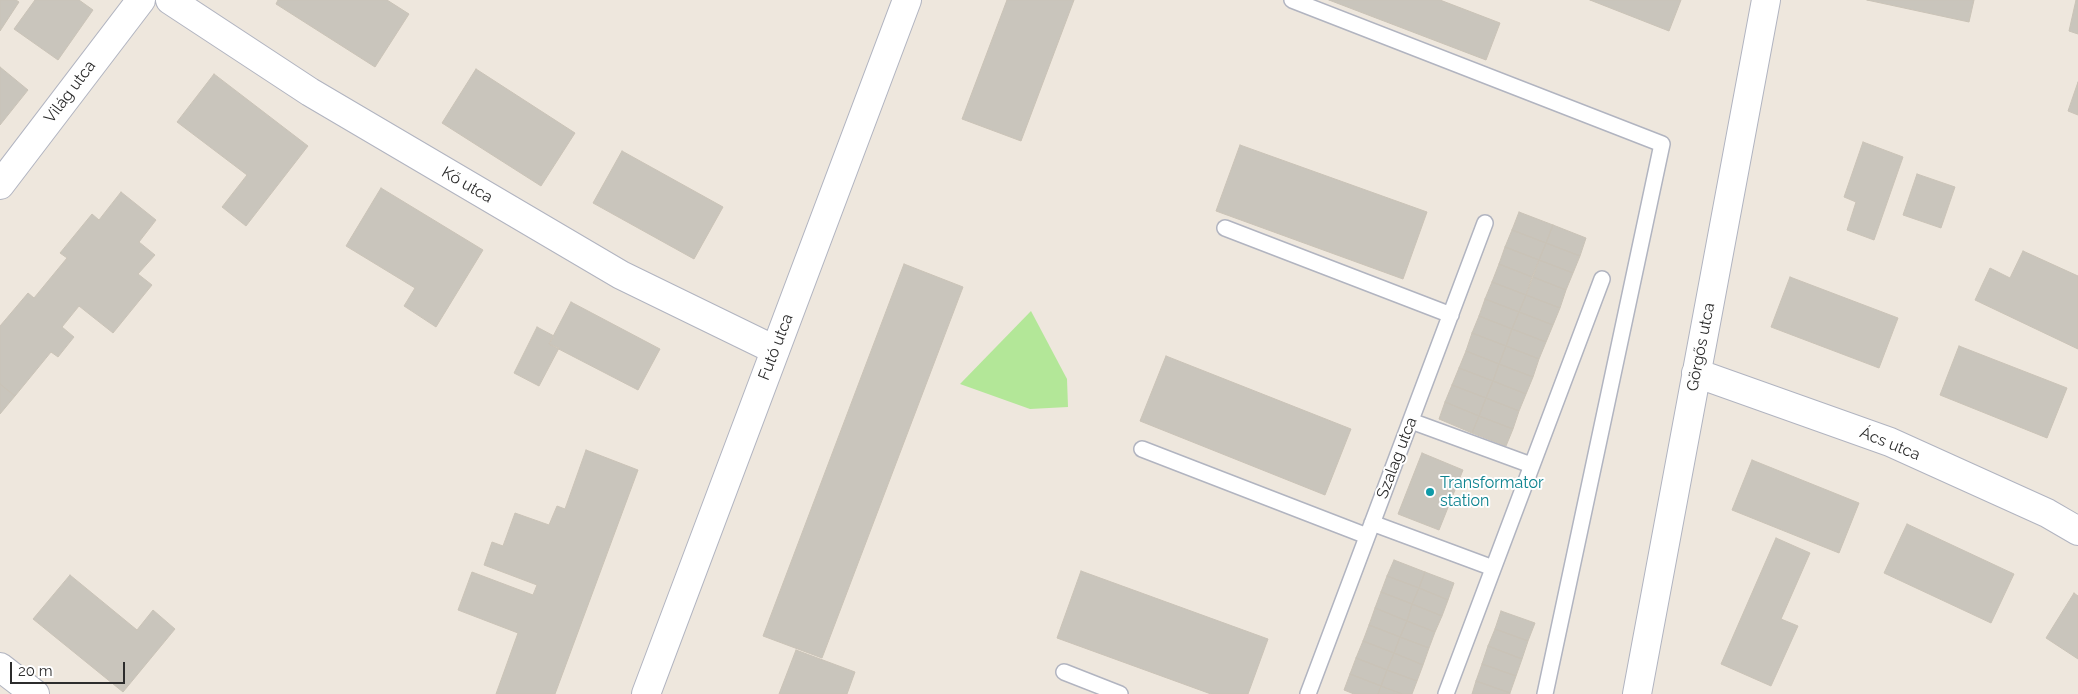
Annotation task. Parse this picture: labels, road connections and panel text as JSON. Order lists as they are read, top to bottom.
{
  "streets": {
    "street": [
      "Világ utca",
      "Kő utca",
      "Futó utca",
      "Görgős utca",
      "Ács utca"
    ],
    "lane": ["Szalag utca"]
  },
  "crossings": [
    ["Kő utca", "Futó utca"],
    ["Görgős utca", "Ács utca"]
  ],
  "places": ["Transformator station"],
  "scale_bar": "20 m"
}
